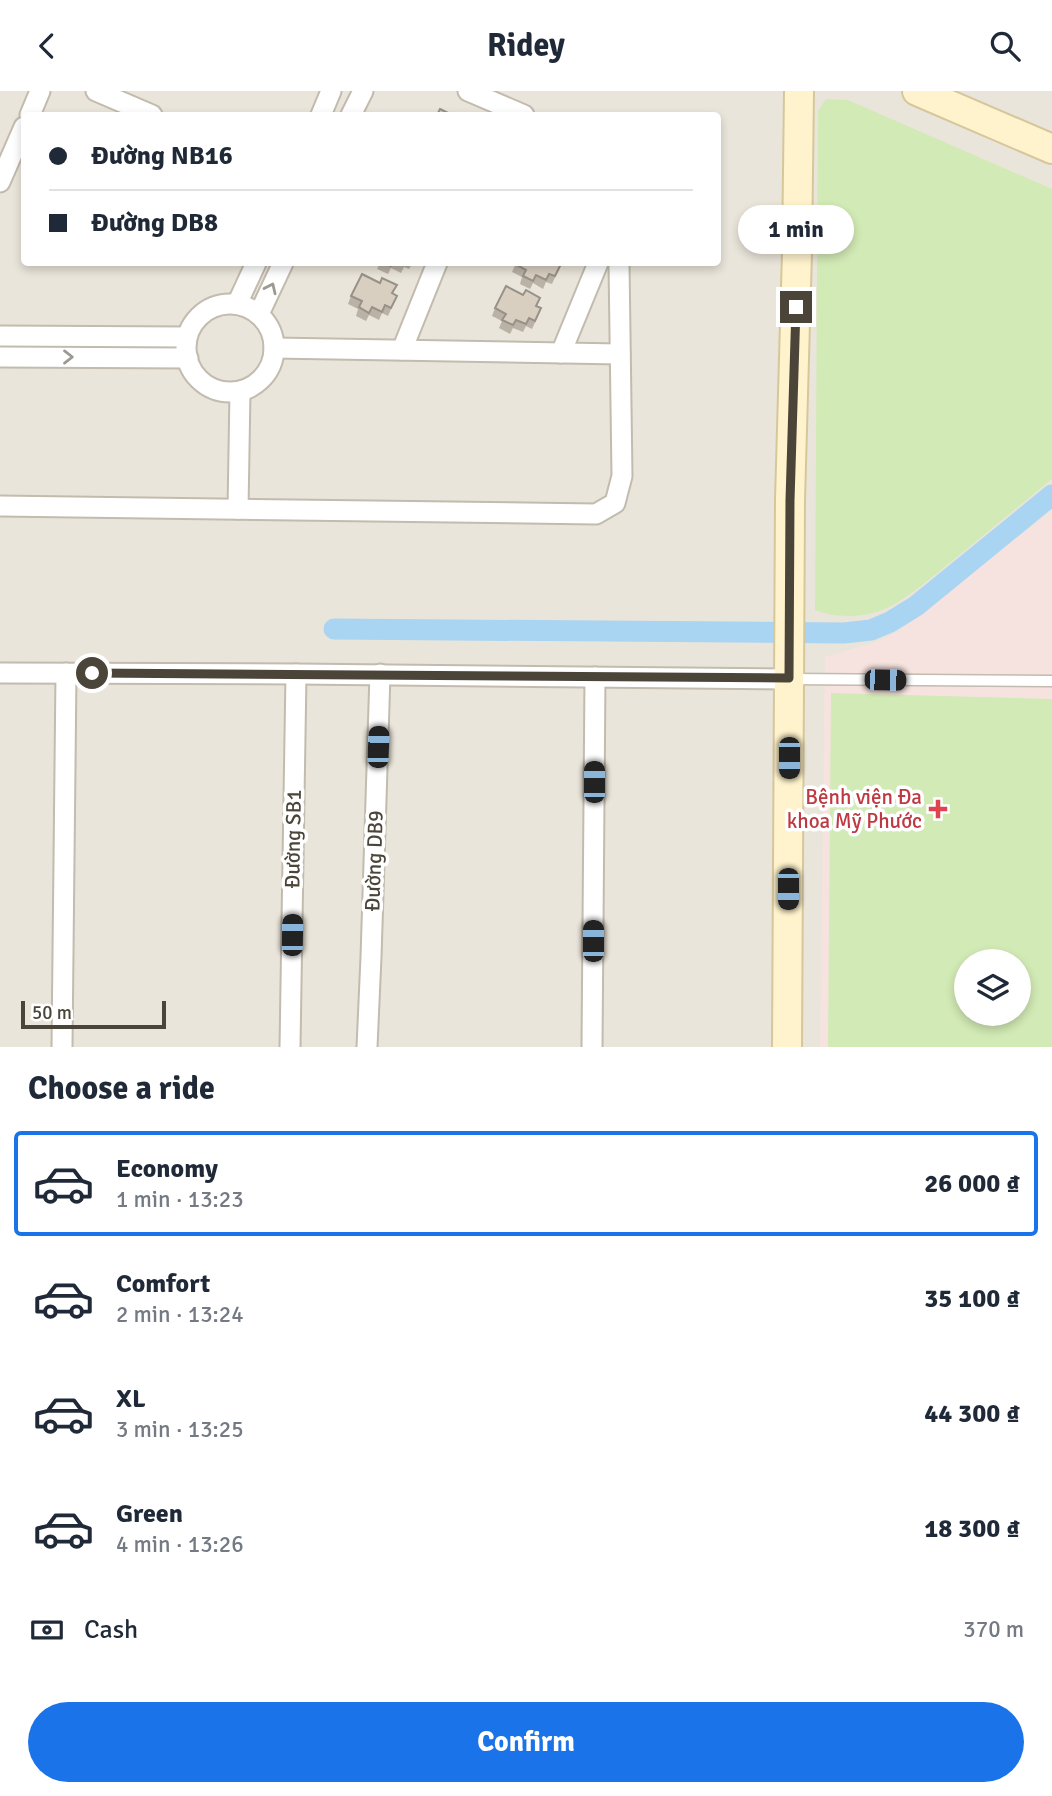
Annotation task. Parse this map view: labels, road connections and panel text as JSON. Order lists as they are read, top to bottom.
{
  "streets": {
    "street": ["Đường SB1", "Đường DB9"]
  },
  "places": {
    "health": ["Bệnh viện Đa khoa Mỹ Phước"]
  },
  "scale_bar": "50 m",
  "page": {
    "header": "Ridey",
    "banner": ["Đường NB16", "Đường DB8"],
    "bubble": "1 min",
    "scale": "50 m",
    "heading": "Choose a ride",
    "list": [
      {
        "name": "Economy",
        "note": "1 min · 13:23",
        "value": "26 000 ₫"
      },
      {
        "name": "Comfort",
        "note": "2 min · 13:24",
        "value": "35 100 ₫"
      },
      {
        "name": "XL",
        "note": "3 min · 13:25",
        "value": "44 300 ₫"
      },
      {
        "name": "Green",
        "note": "4 min · 13:26",
        "value": "18 300 ₫"
      }
    ],
    "pay": ["Cash", "370 m"],
    "buttons": "Confirm"
  }
}
